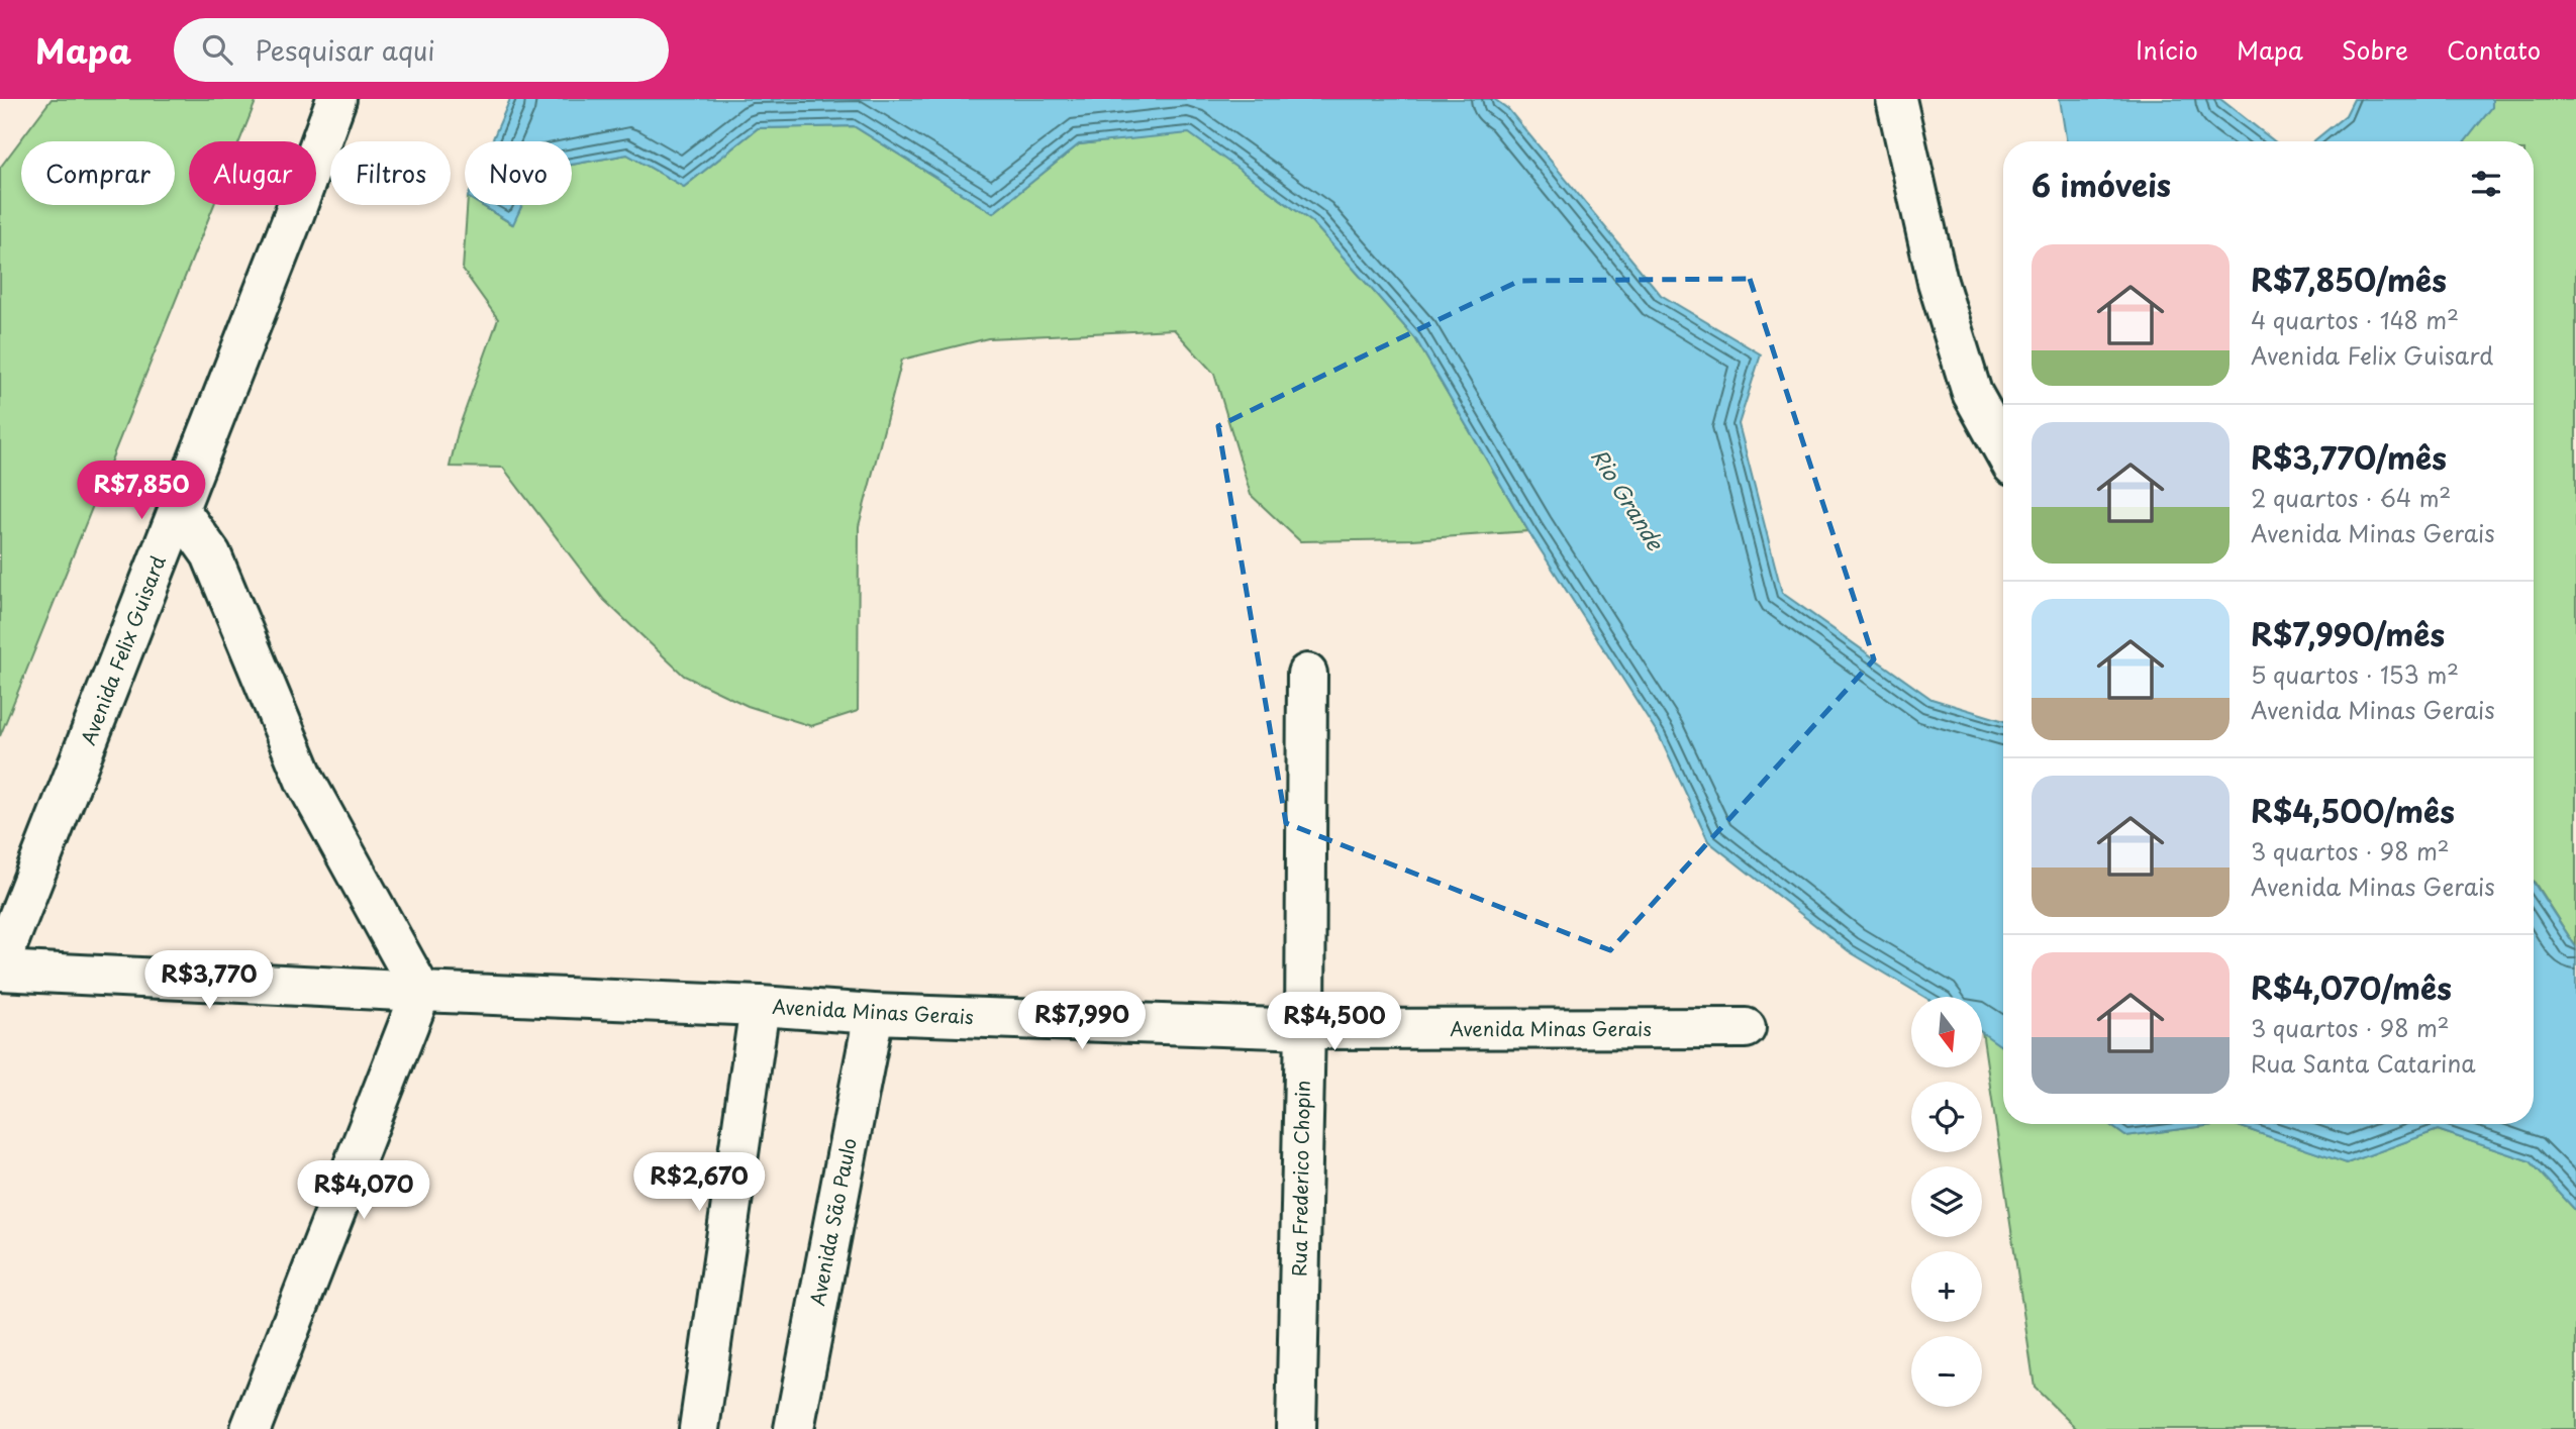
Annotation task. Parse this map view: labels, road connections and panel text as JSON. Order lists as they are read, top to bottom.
{
  "streets": {
    "street": [
      "Avenida Felix Guisard",
      "Avenida Minas Gerais",
      "Rua Frederico Chopin",
      "Avenida São Paulo"
    ]
  },
  "crossings": [
    ["Avenida Minas Gerais", "Rua Frederico Chopin"],
    ["Avenida Minas Gerais", "Avenida São Paulo"]
  ],
  "water": ["Rio Grande"],
  "north": "bottom",
  "page": {
    "header": "Mapa",
    "search": "Pesquisar aqui",
    "nav": [
      "Início",
      "Mapa",
      "Sobre",
      "Contato"
    ],
    "chip": [
      "Comprar",
      "Alugar",
      "Filtros",
      "Novo"
    ],
    "heading": "6 imóveis",
    "list": [
      {
        "name": "R$7,850/mês",
        "note": "4 quartos · 148 m² · Avenida Felix Guisard"
      },
      {
        "name": "R$3,770/mês",
        "note": "2 quartos · 64 m² · Avenida Minas Gerais"
      },
      {
        "name": "R$7,990/mês",
        "note": "5 quartos · 153 m² · Avenida Minas Gerais"
      },
      {
        "name": "R$4,500/mês",
        "note": "3 quartos · 98 m² · Avenida Minas Gerais"
      },
      {
        "name": "R$4,070/mês",
        "note": "3 quartos · 98 m² · Rua Santa Catarina"
      }
    ],
    "price": [
      "R$7,850",
      "R$3,770",
      "R$7,990",
      "R$4,500",
      "R$2,670",
      "R$4,070"
    ],
    "map_buttons": ["+", "−"]
  }
}
